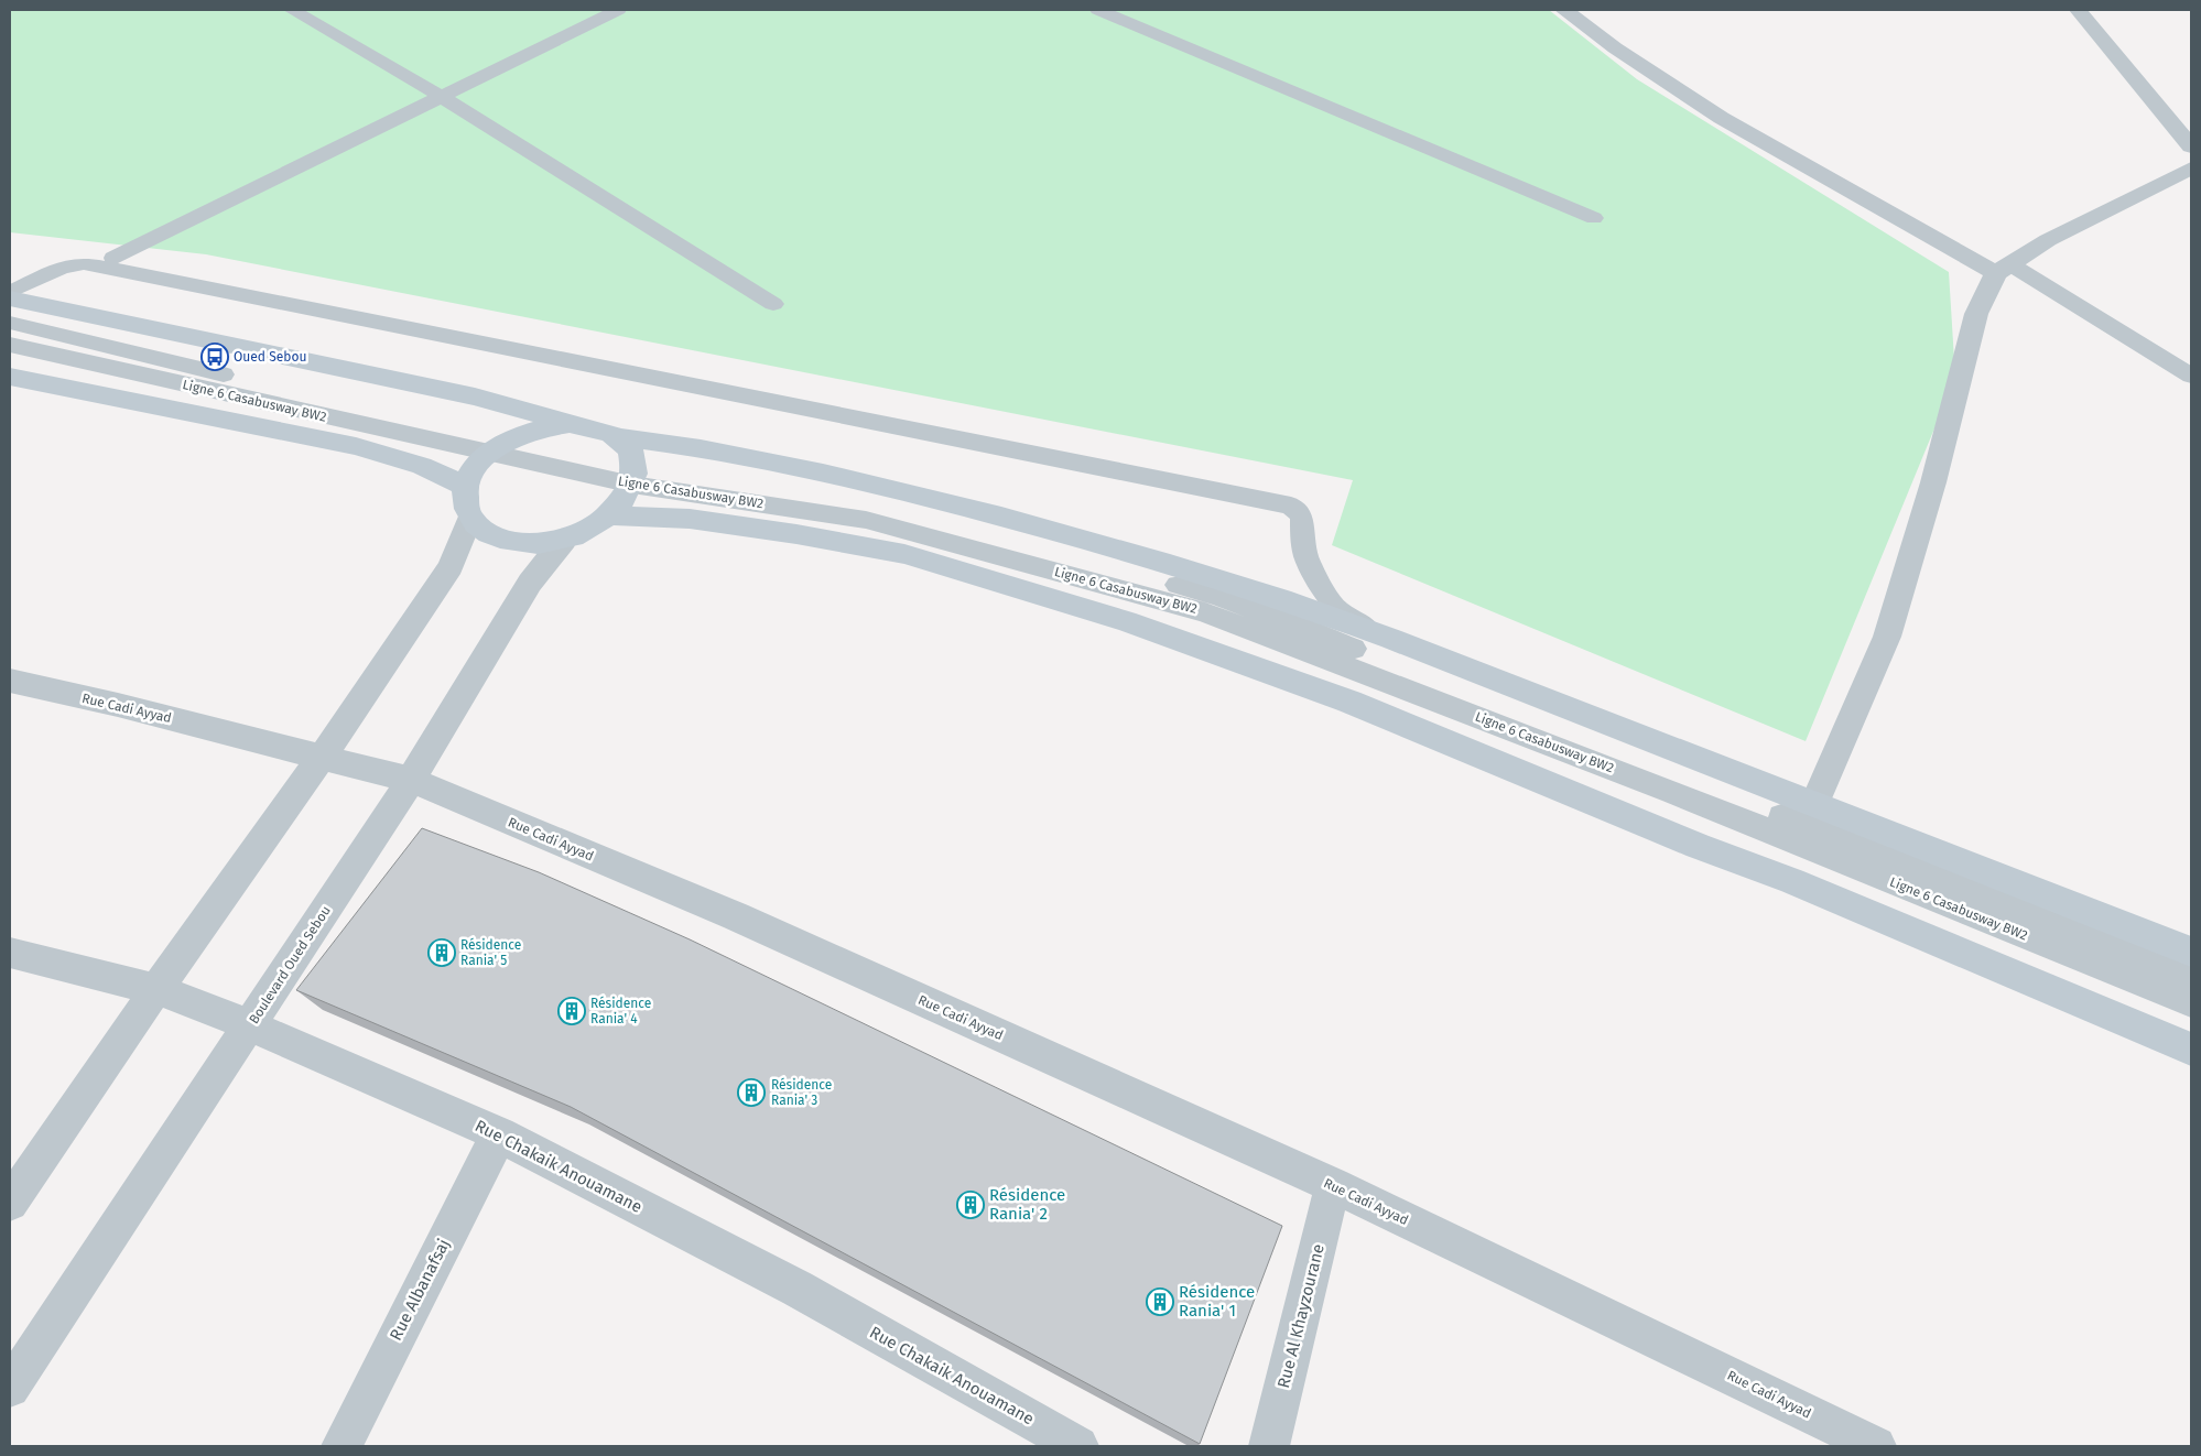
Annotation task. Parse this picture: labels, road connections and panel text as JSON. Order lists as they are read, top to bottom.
{
  "streets": {
    "street": [
      "Rue Cadi Ayyad",
      "Boulevard Oued Sebou",
      "Rue Chakaik Anouamane",
      "Rue Albanafsaj",
      "Rue Al Khayzourane"
    ],
    "lane": ["Ligne 6 Casabusway BW2"]
  },
  "crossings": [
    ["Rue Cadi Ayyad", "Boulevard Oued Sebou"],
    ["Rue Cadi Ayyad", "Rue Al Khayzourane"],
    ["Boulevard Oued Sebou", "Rue Chakaik Anouamane"],
    ["Rue Chakaik Anouamane", "Rue Albanafsaj"]
  ],
  "places": {
    "bus stop": ["Oued Sebou"],
    "building": [
      "Résidence Rania' 5",
      "Résidence Rania' 4",
      "Résidence Rania' 3",
      "Résidence Rania' 2",
      "Résidence Rania' 1"
    ]
  }
}
